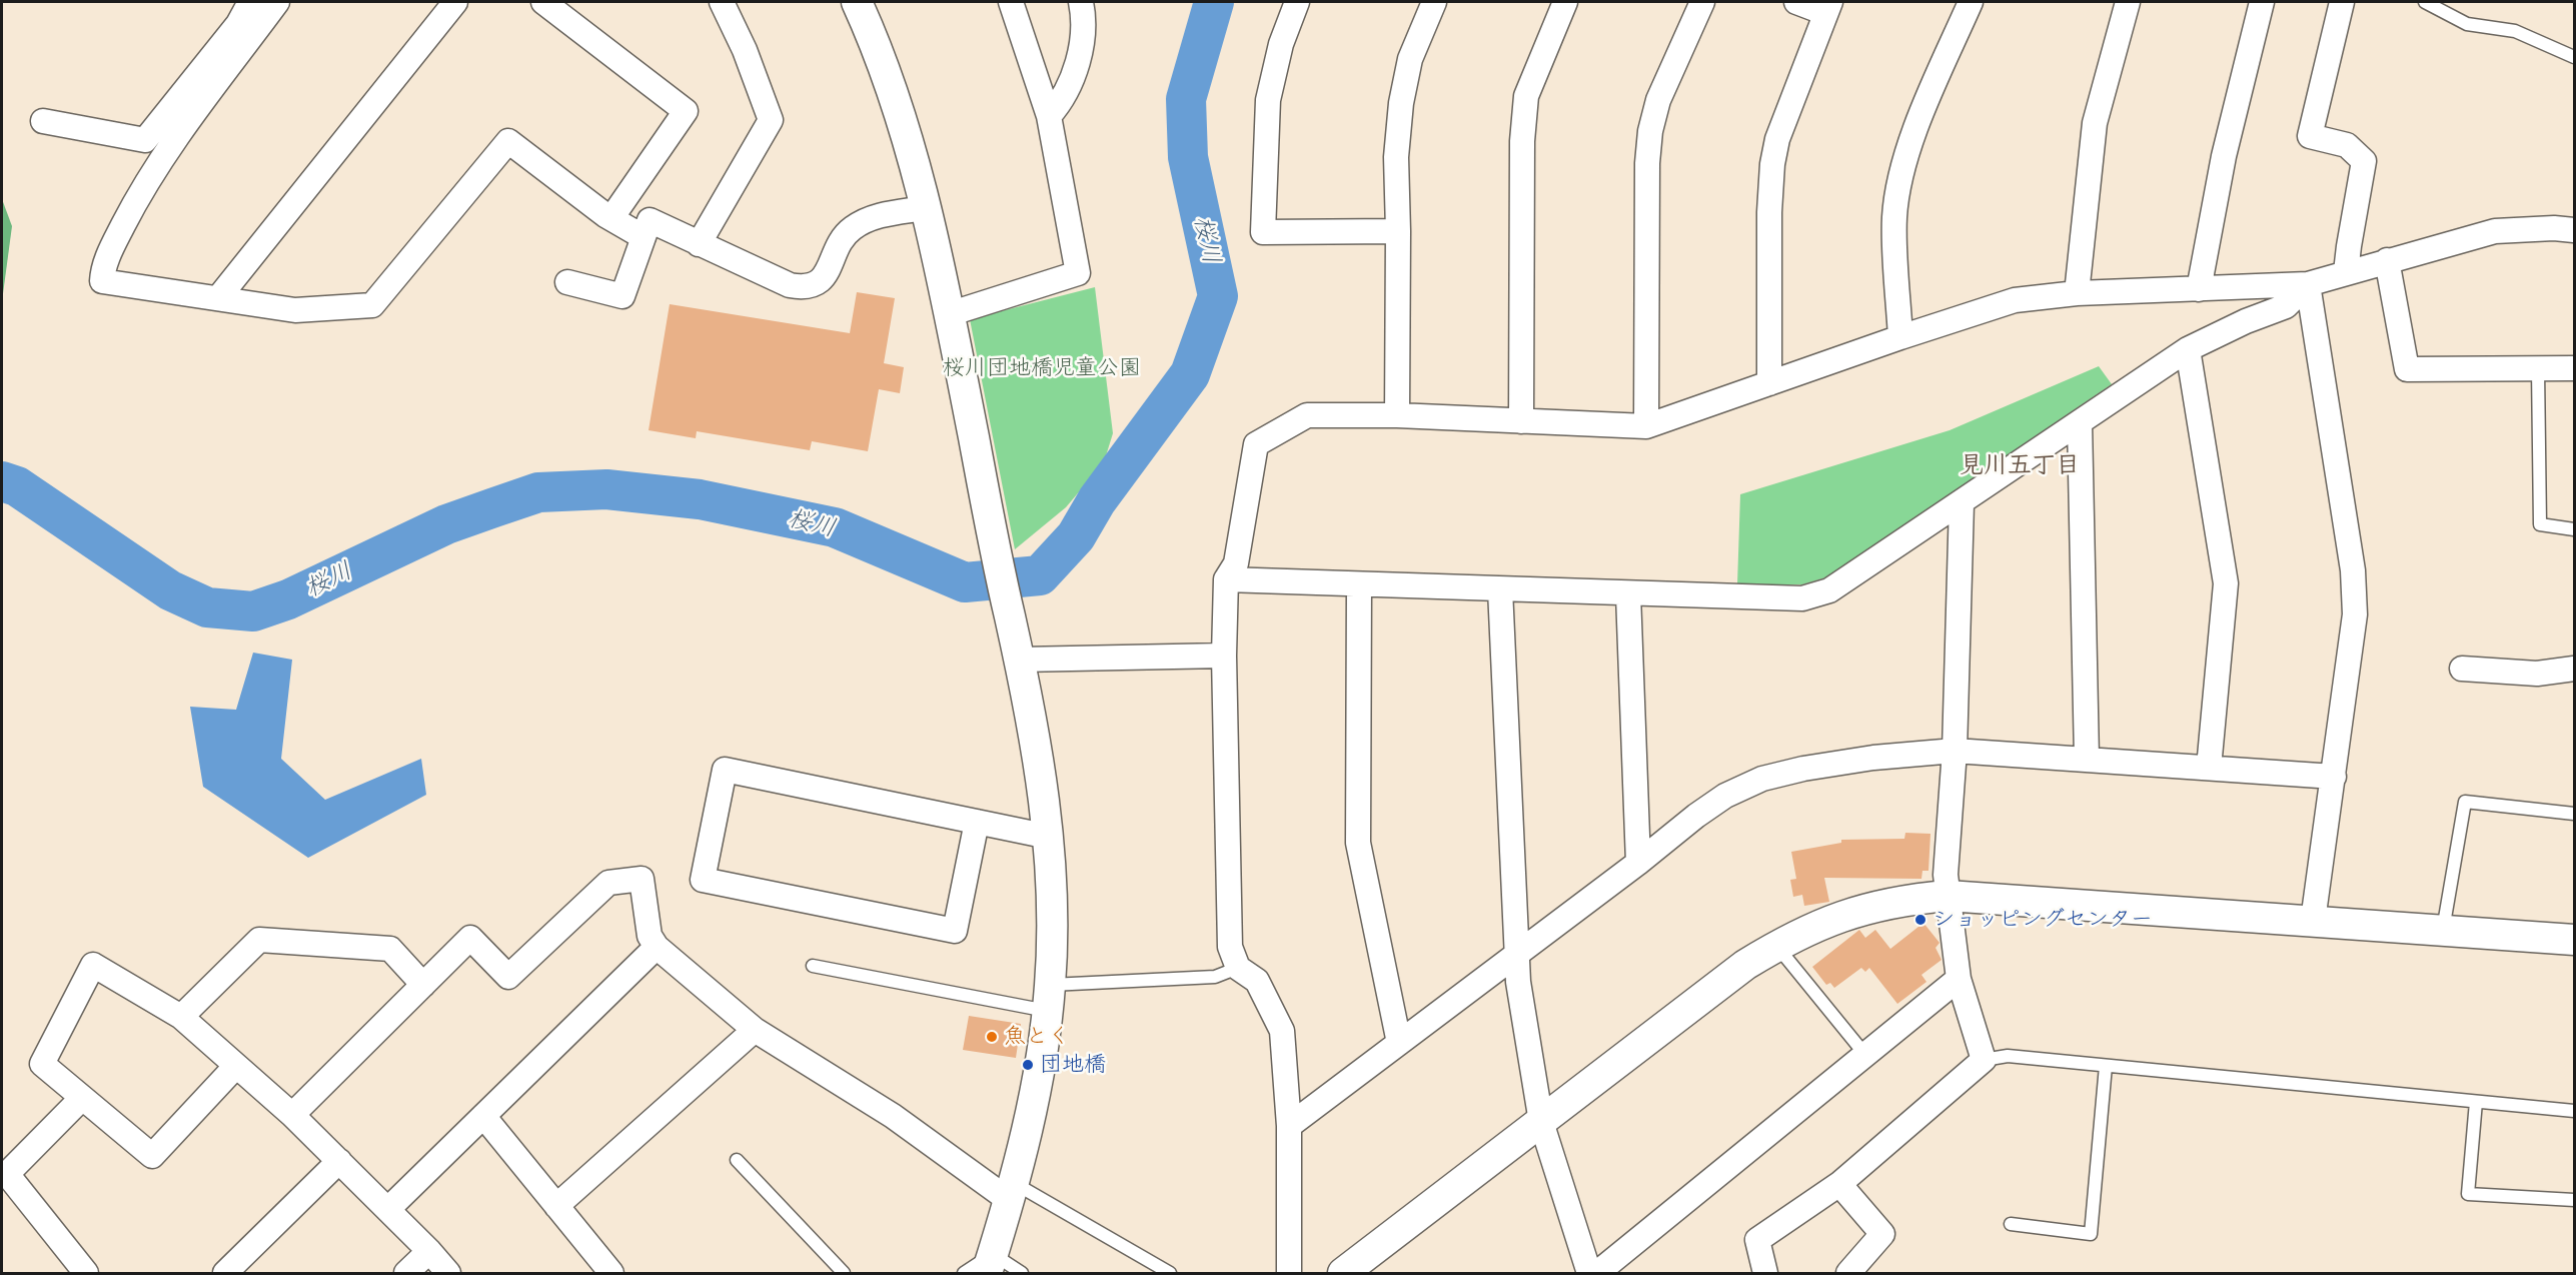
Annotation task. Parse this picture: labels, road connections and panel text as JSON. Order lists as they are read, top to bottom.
{
  "districts": ["見川五丁目"],
  "water": ["桜川"],
  "parks": ["桜川団地橋児童公園"],
  "places": ["ショッピングセンター", "魚とく", "団地橋"]
}
